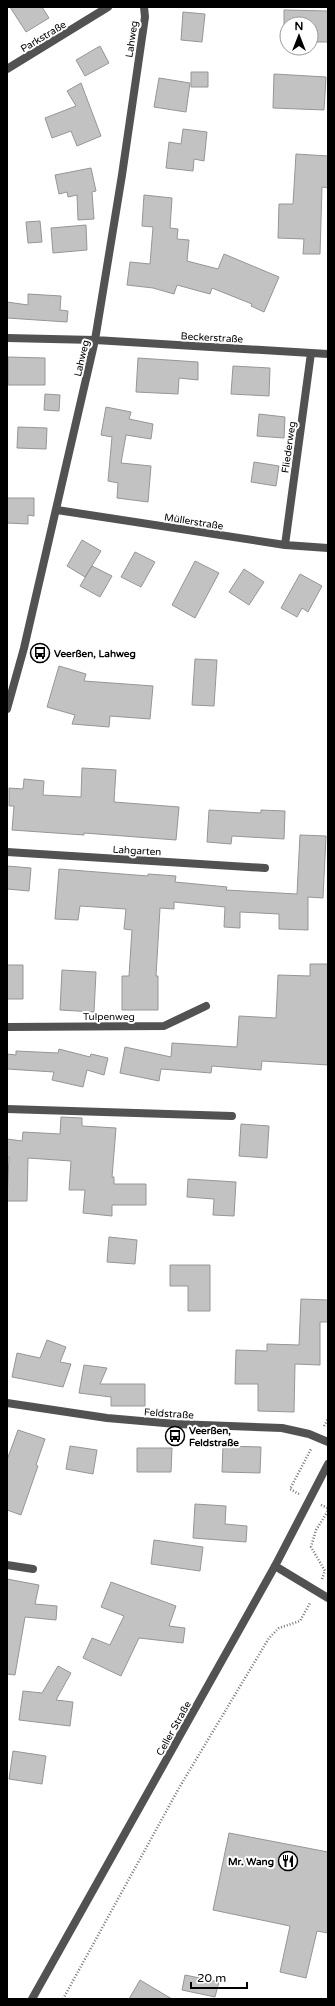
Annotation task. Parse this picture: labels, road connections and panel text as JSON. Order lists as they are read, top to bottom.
{
  "streets": {
    "street": [
      "Parkstraße",
      "Lahweg",
      "Beckerstraße",
      "Fliederweg",
      "Müllerstraße",
      "Lahgarten",
      "Tulpenweg",
      "Feldstraße",
      "Celler Straße"
    ]
  },
  "crossings": [
    ["Lahweg", "Beckerstraße"],
    ["Lahweg", "Müllerstraße"],
    ["Beckerstraße", "Fliederweg"],
    ["Fliederweg", "Müllerstraße"]
  ],
  "places": {
    "bus stop": ["Veerßen, Lahweg", "Veerßen, Feldstraße"],
    "restaurant": ["Mr. Wang"]
  },
  "scale_bar": "20 m",
  "north": "top"
}
